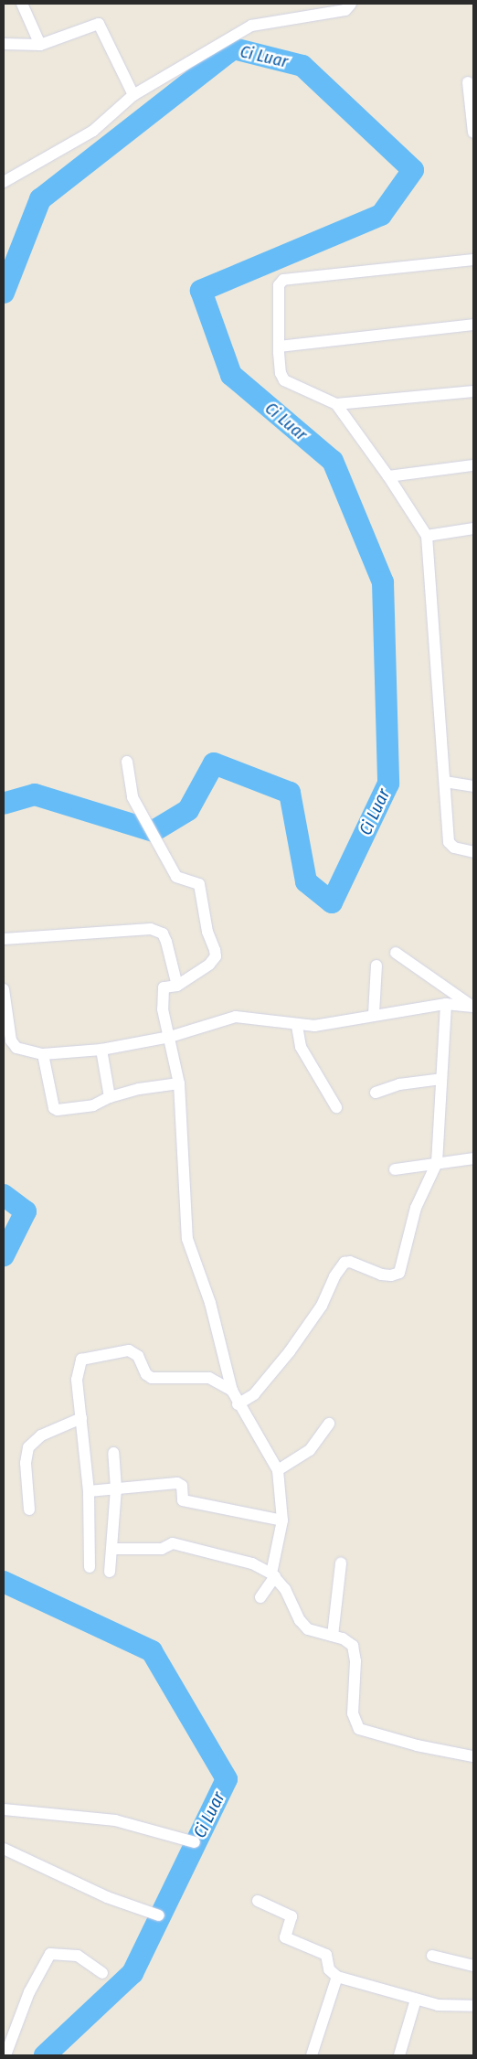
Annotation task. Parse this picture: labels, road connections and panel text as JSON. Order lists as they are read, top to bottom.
{
  "water": ["Ci Luar"]
}
